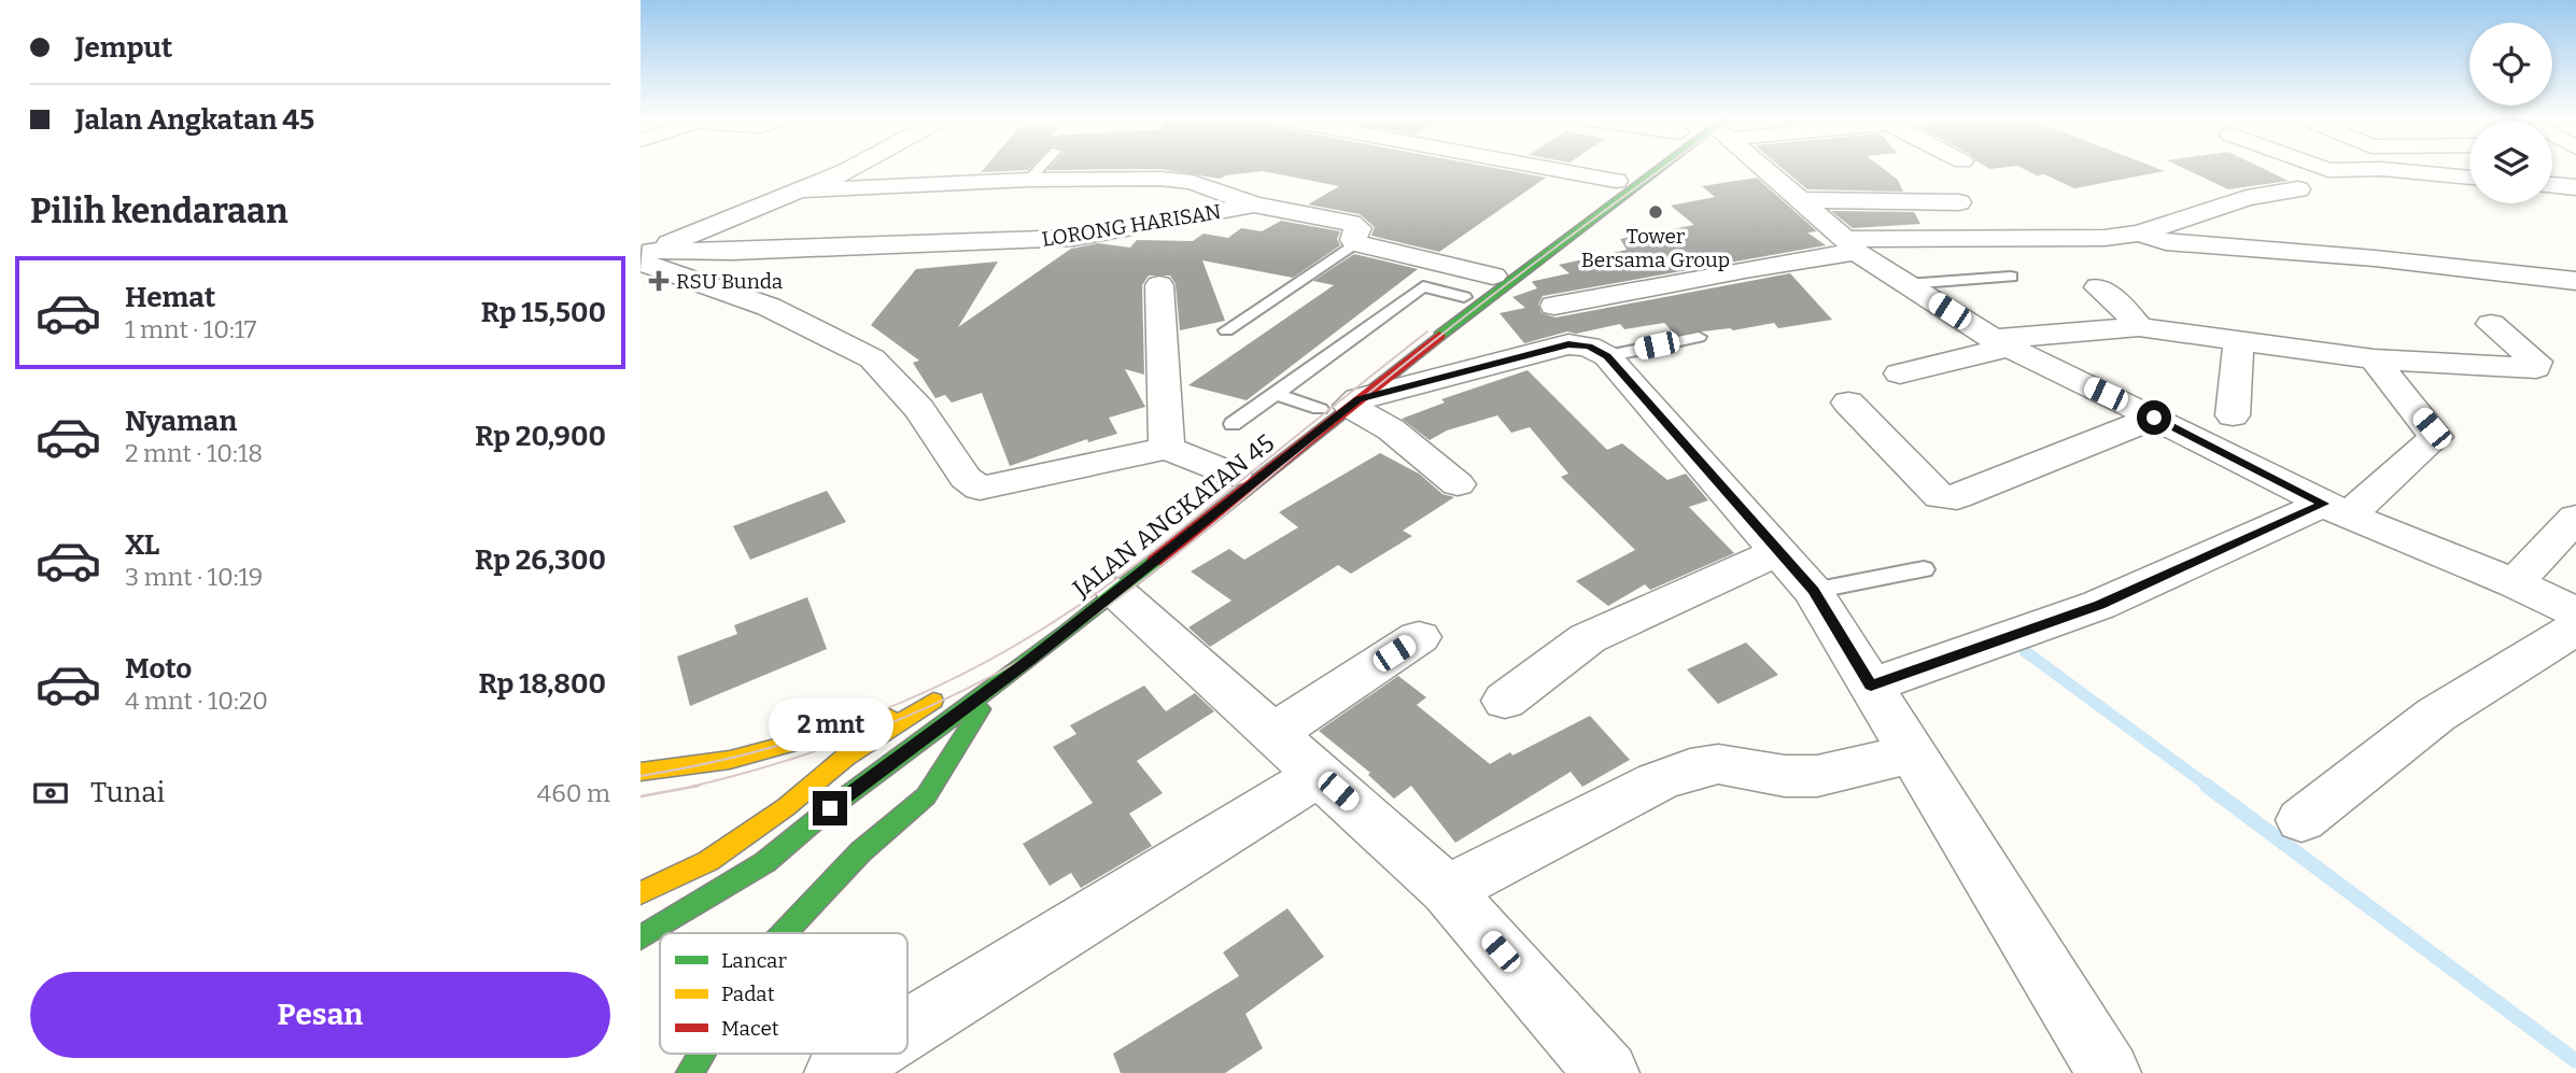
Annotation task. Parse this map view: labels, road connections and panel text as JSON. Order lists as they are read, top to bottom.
{
  "streets": {
    "main road": ["JALAN ANGKATAN 45"],
    "street": ["LORONG HARISAN"]
  },
  "places": {
    "other": ["Tower Bersama Group"],
    "health": ["RSU Bunda"]
  },
  "legend": ["Lancar", "Padat", "Macet"],
  "page": {
    "banner": ["Jemput", "Jalan Angkatan 45"],
    "heading": "Pilih kendaraan",
    "list": [
      {
        "name": "Hemat",
        "note": "1 mnt · 10:17",
        "value": "Rp 15,500"
      },
      {
        "name": "Nyaman",
        "note": "2 mnt · 10:18",
        "value": "Rp 20,900"
      },
      {
        "name": "XL",
        "note": "3 mnt · 10:19",
        "value": "Rp 26,300"
      },
      {
        "name": "Moto",
        "note": "4 mnt · 10:20",
        "value": "Rp 18,800"
      }
    ],
    "bubble": "2 mnt",
    "pay": ["Tunai", "460 m"],
    "buttons": "Pesan"
  }
}
